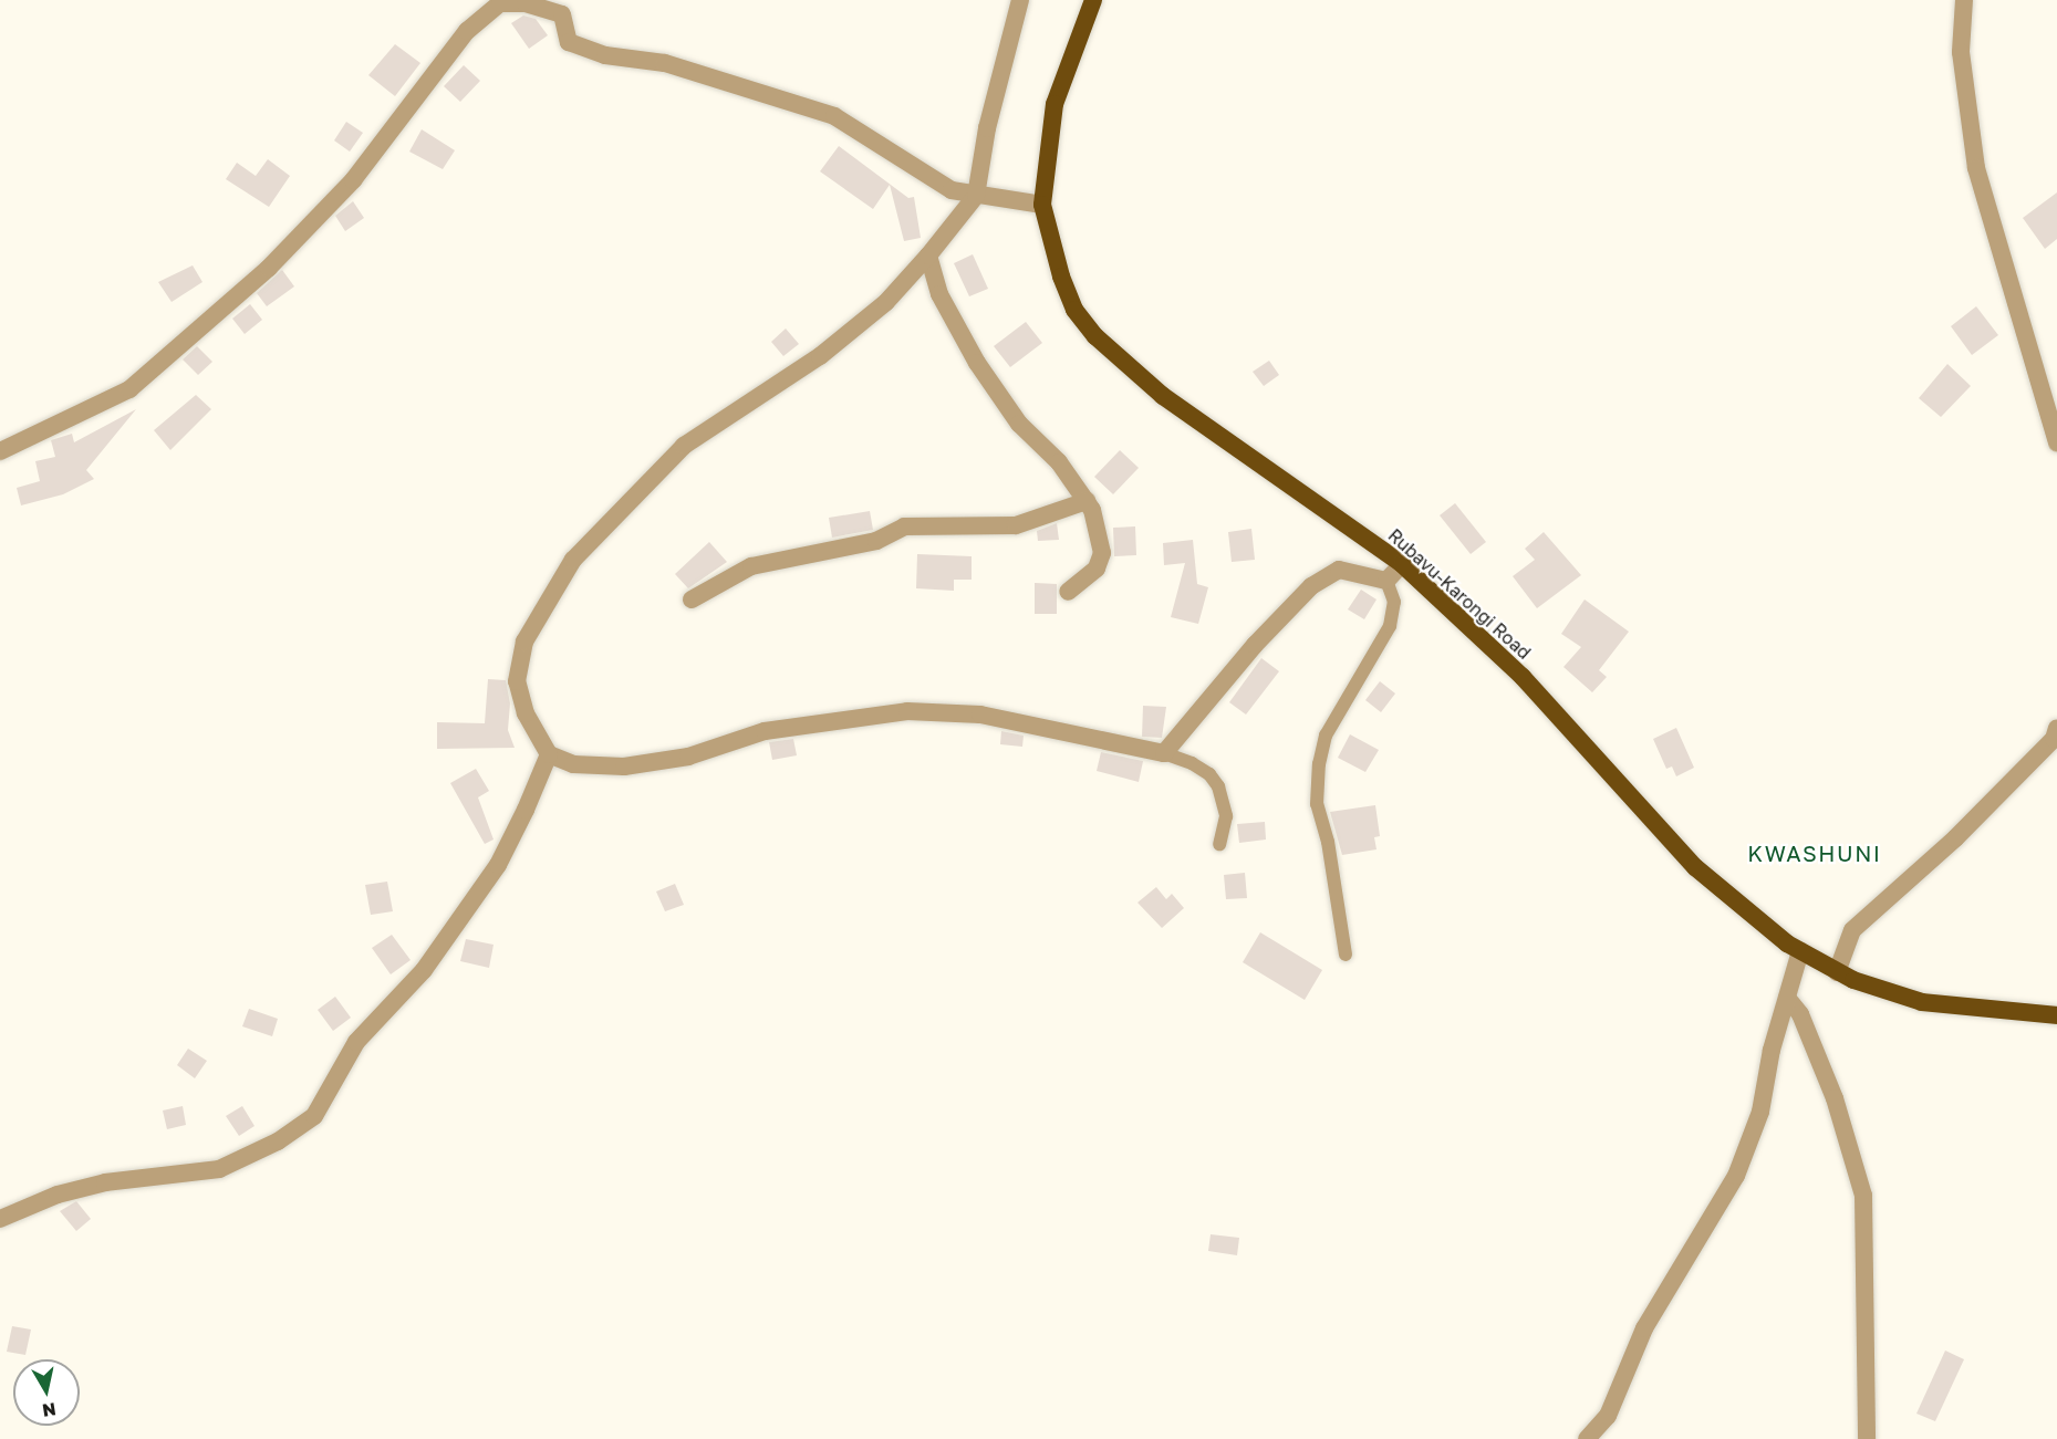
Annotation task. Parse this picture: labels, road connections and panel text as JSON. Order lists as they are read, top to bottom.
{
  "streets": {
    "highway": ["Rubavu-Karongi Road"]
  },
  "districts": ["KWASHUNI"],
  "north": "bottom"
}
